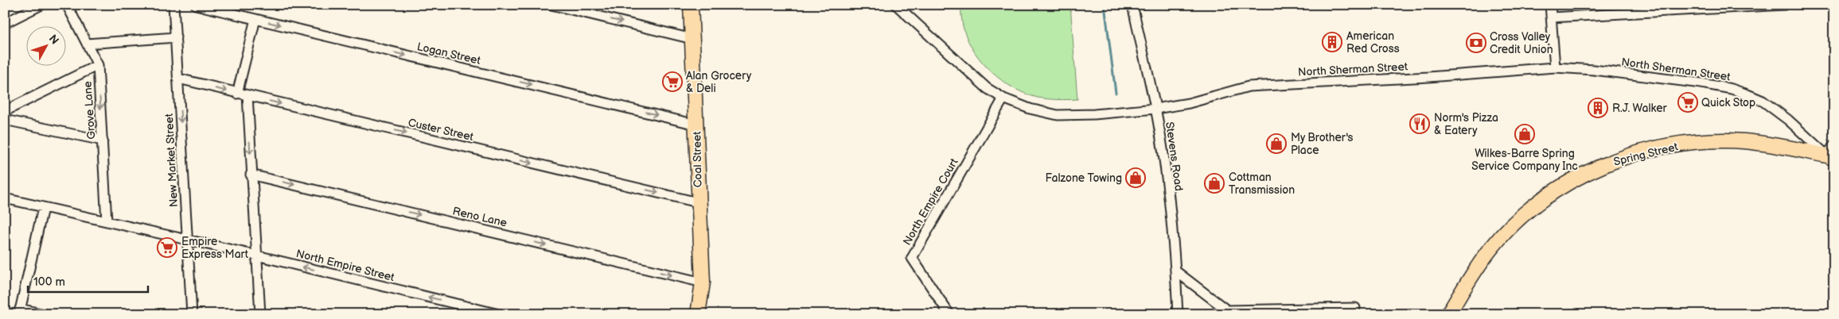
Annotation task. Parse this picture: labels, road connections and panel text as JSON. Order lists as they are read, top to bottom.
{
  "streets": {
    "main road": ["Spring Street", "Coal Street"],
    "street": [
      "Logan Street",
      "North Sherman Street",
      "Grove Lane",
      "Custer Street",
      "Stevens Road",
      "New Market Street",
      "North Empire Court",
      "Reno Lane",
      "North Empire Street"
    ]
  },
  "crossings": [
    ["Logan Street", "Coal Street"],
    ["North Sherman Street", "Spring Street"],
    ["North Sherman Street", "Stevens Road"],
    ["North Sherman Street", "North Empire Court"],
    ["Grove Lane", "North Empire Street"],
    ["Custer Street", "Coal Street"],
    ["Custer Street", "New Market Street"],
    ["Coal Street", "Reno Lane"],
    ["New Market Street", "North Empire Street"]
  ],
  "one_way": [
    "Logan Street",
    "Custer Street",
    "Reno Lane",
    "North Empire Street"
  ],
  "places": {
    "building": ["American Red Cross", "R.J. Walker"],
    "bank": ["Cross Valley Credit Union"],
    "supermarket": ["Alan Grocery & Deli", "Quick Stop", "Empire Express Mart"],
    "restaurant": ["Norm's Pizza & Eatery"],
    "shop": [
      "Wilkes-Barre Spring Service Company Inc",
      "My Brother's Place",
      "Falzone Towing",
      "Cottman Transmission"
    ]
  },
  "scale_bar": "100 m",
  "north": "top right"
}
